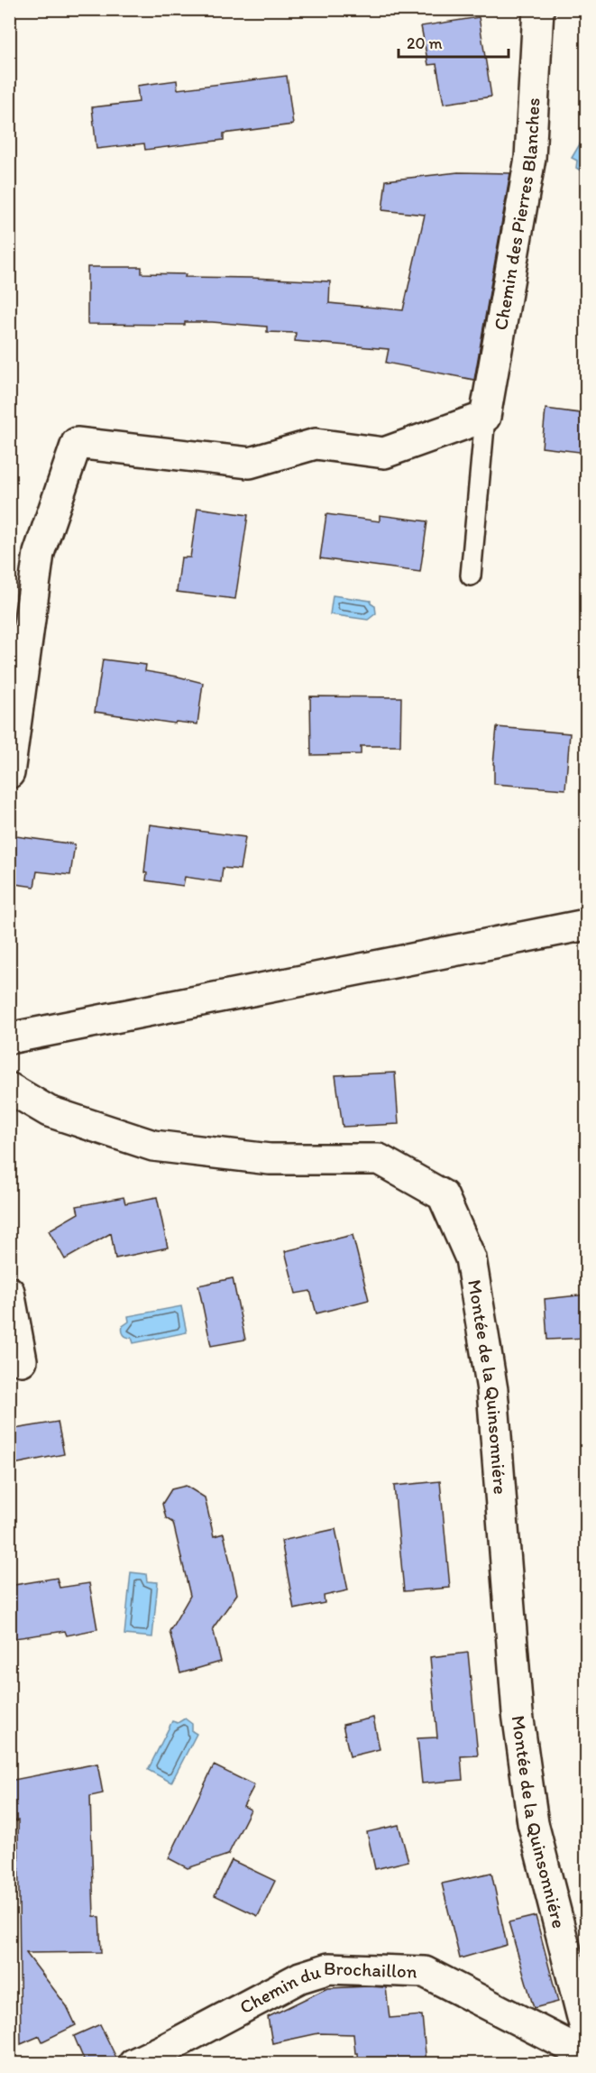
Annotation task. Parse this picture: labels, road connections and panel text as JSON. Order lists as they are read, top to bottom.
{
  "streets": {
    "street": ["Chemin des Pierres Blanches", "Montée de la Quinsonniére", "Chemin du Brochaillon"]
  },
  "scale_bar": "20 m"
}
